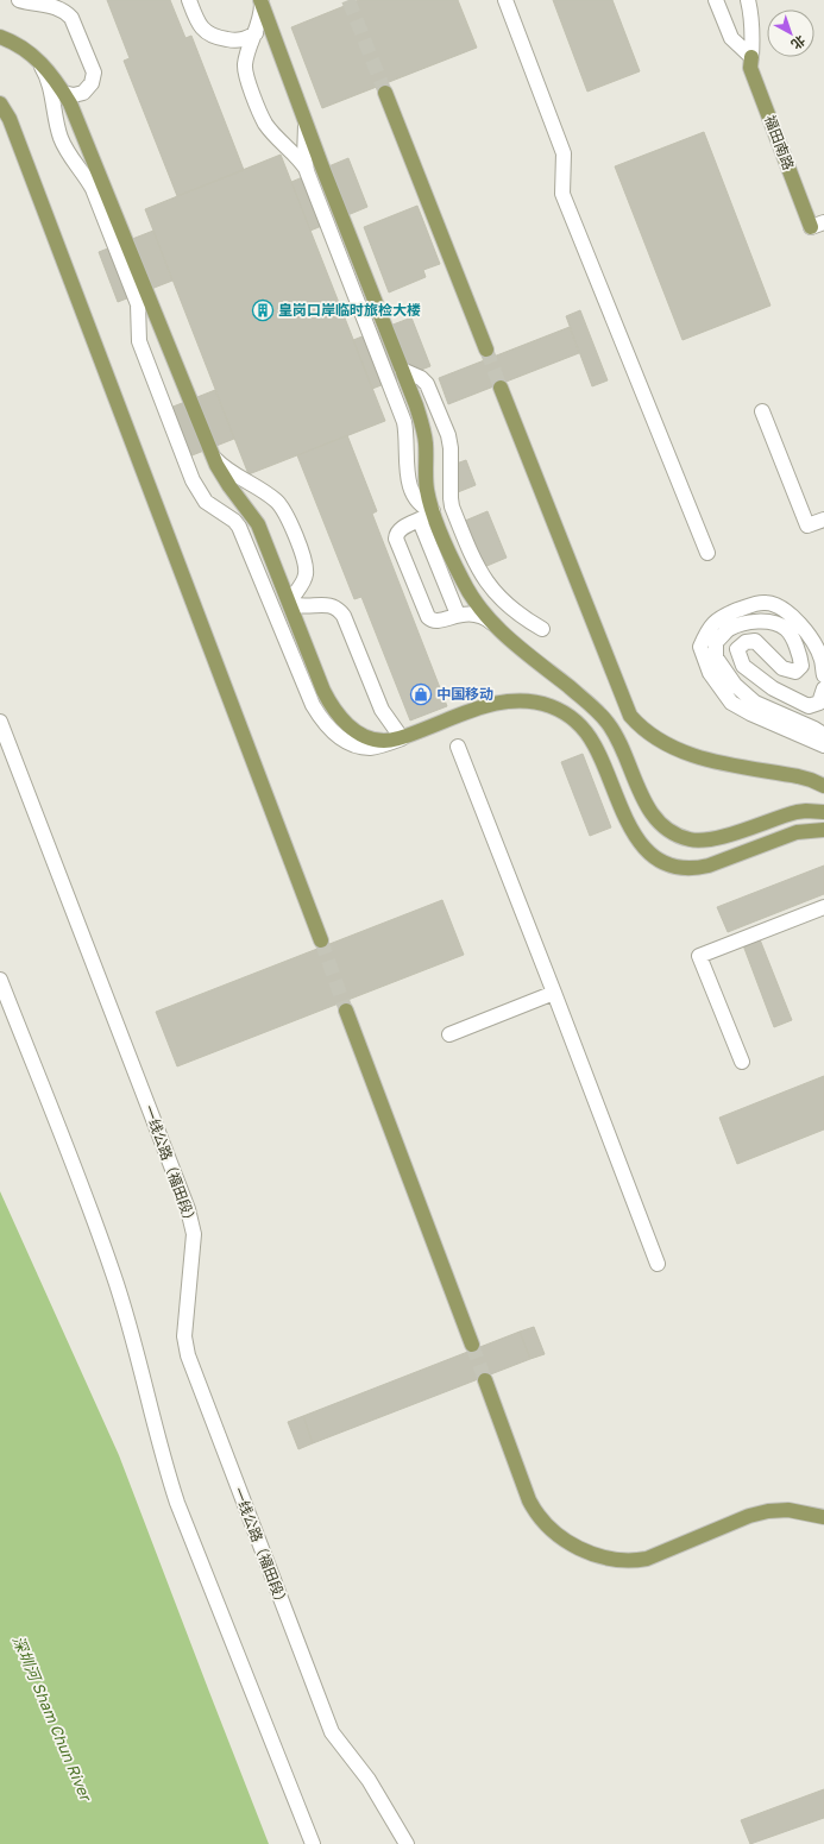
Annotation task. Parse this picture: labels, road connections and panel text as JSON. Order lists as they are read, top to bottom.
{
  "streets": {
    "main road": ["福田南路"],
    "street": ["一线公路（福田段）"]
  },
  "water": ["深圳河 Sham Chun River"],
  "places": {
    "building": ["皇岗口岸临时旅检大楼"],
    "shop": ["中国移动"]
  },
  "north": "bottom right"
}
